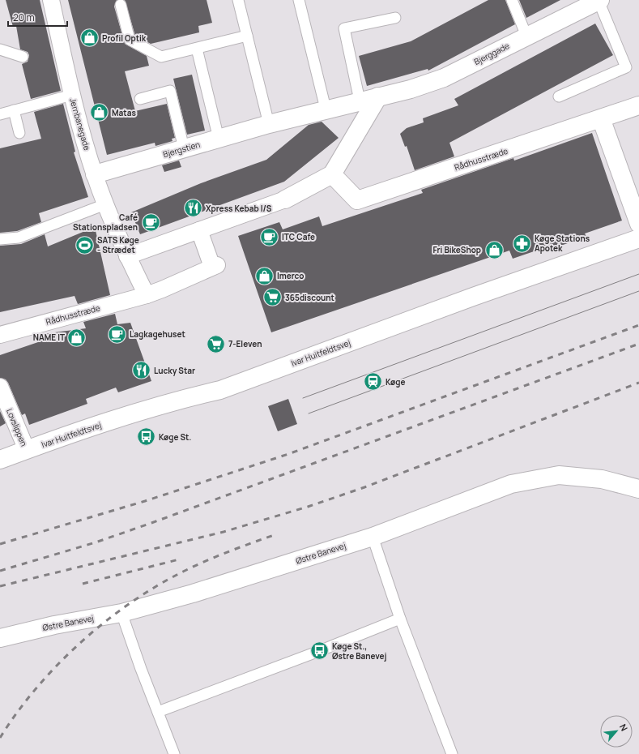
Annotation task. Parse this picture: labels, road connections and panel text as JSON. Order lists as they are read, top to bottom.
{
  "streets": {
    "street": [
      "Bjerggade",
      "Jernbanegade",
      "Bjergstien",
      "Rådhusstræde",
      "Ivar Huitfeldtsvej",
      "Lovslippen",
      "Østre Banevej"
    ]
  },
  "crossings": [
    ["Bjerggade", "Bjergstien"],
    ["Jernbanegade", "Bjergstien"],
    ["Jernbanegade", "Rådhusstræde"],
    ["Ivar Huitfeldtsvej", "Lovslippen"]
  ],
  "places": {
    "shop": [
      "Profil Optik",
      "Matas",
      "Fri BikeShop",
      "Imerco",
      "NAME IT"
    ],
    "restaurant": ["Xpress Kebab I/S", "Lucky Star"],
    "cafe": ["Café Stationspladsen", "ITC Cafe", "Lagkagehuset"],
    "pharmacy": ["Køge Stations Apotek"],
    "sports": ["SATS Køge - Strædet"],
    "supermarket": ["365discount", "7-Eleven"],
    "station": ["Køge"],
    "bus stop": ["Køge St.", "Køge St., Østre Banevej"]
  },
  "scale_bar": "20 m",
  "north": "top right"
}
